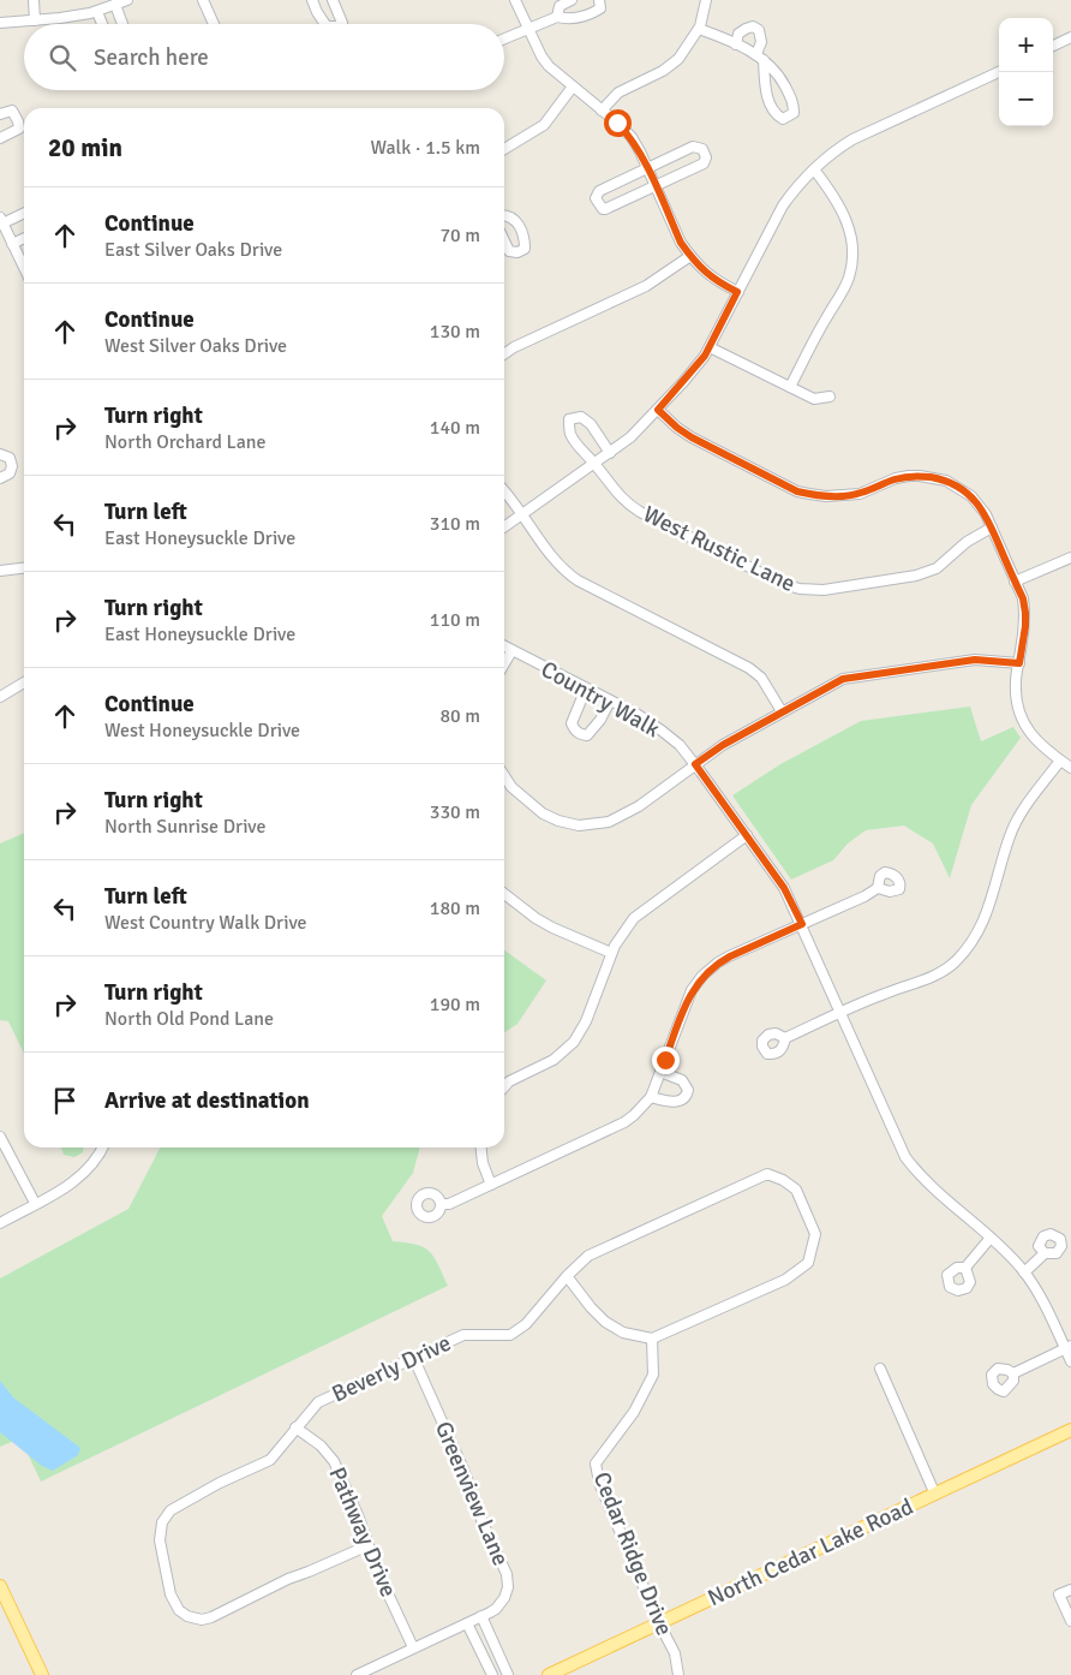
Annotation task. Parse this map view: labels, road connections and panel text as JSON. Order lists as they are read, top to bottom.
{
  "streets": {
    "main road": ["North Cedar Lake Road"],
    "street": [
      "West Rustic Lane",
      "Country Walk",
      "Beverly Drive",
      "Greenview Lane",
      "Pathway Drive",
      "Cedar Ridge Drive"
    ]
  },
  "crossings": [
    ["Beverly Drive", "Greenview Lane"],
    ["Beverly Drive", "Pathway Drive"],
    ["Beverly Drive", "Cedar Ridge Drive"],
    ["Greenview Lane", "Pathway Drive"],
    ["North Cedar Lake Road", "Cedar Ridge Drive"]
  ],
  "page": {
    "map_buttons": ["+", "−"],
    "search": "Search here",
    "heading": ["20 min", "Walk · 1.5 km"],
    "list": [
      ["Continue", "East Silver Oaks Drive", "70 m"],
      ["Continue", "West Silver Oaks Drive", "130 m"],
      ["Turn right", "North Orchard Lane", "140 m"],
      ["Turn left", "East Honeysuckle Drive", "310 m"],
      ["Turn right", "East Honeysuckle Drive", "110 m"],
      ["Continue", "West Honeysuckle Drive", "80 m"],
      ["Turn right", "North Sunrise Drive", "330 m"],
      ["Turn left", "West Country Walk Drive", "180 m"],
      ["Turn right", "North Old Pond Lane", "190 m"],
      "Arrive at destination"
    ]
  }
}
